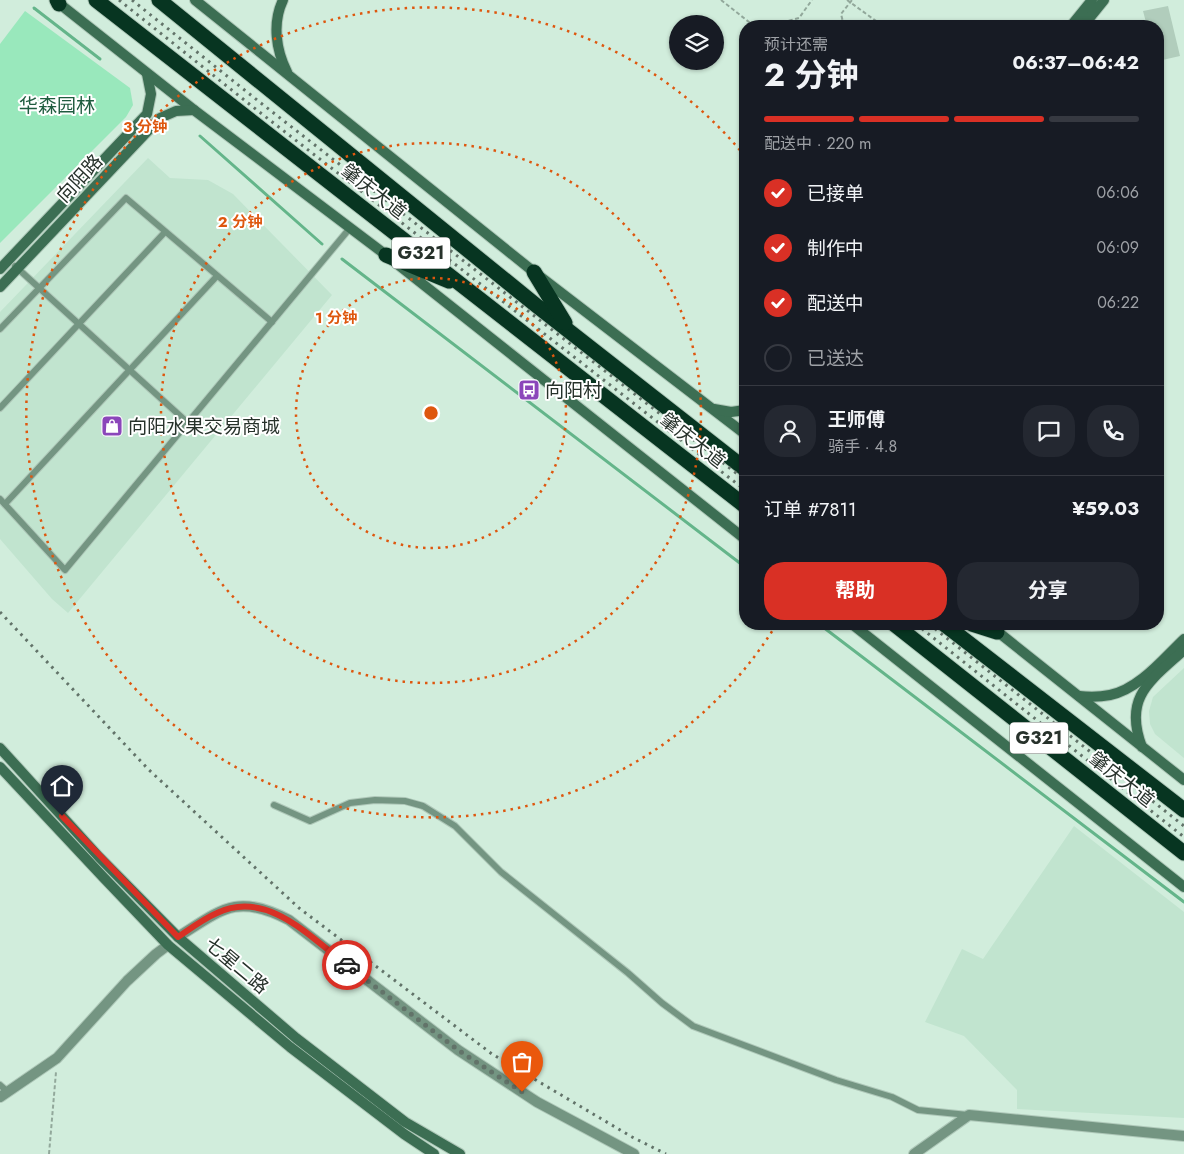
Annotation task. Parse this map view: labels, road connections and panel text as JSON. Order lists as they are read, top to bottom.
{
  "streets": {
    "highway": ["肇庆大道", "G321"],
    "street": ["向阳路", "七星二路"]
  },
  "parks": ["华森园林"],
  "places": {
    "bus stop": ["向阳村"],
    "shop": ["向阳水果交易商城"]
  },
  "page": {
    "heading": ["2 分钟", "预计还需", "06:37–06:42"],
    "panel": [
      "王师傅",
      "骑手 · 4.8",
      "订单 #7811",
      "¥59.03"
    ],
    "bar": "配送中 · 220 m",
    "list": [
      ["已接单", "06:06"],
      ["制作中", "06:09"],
      ["配送中", "06:22"],
      "已送达"
    ],
    "buttons": ["帮助", "分享"]
  },
  "rings": ["3 分钟", "2 分钟", "1 分钟"]
}
